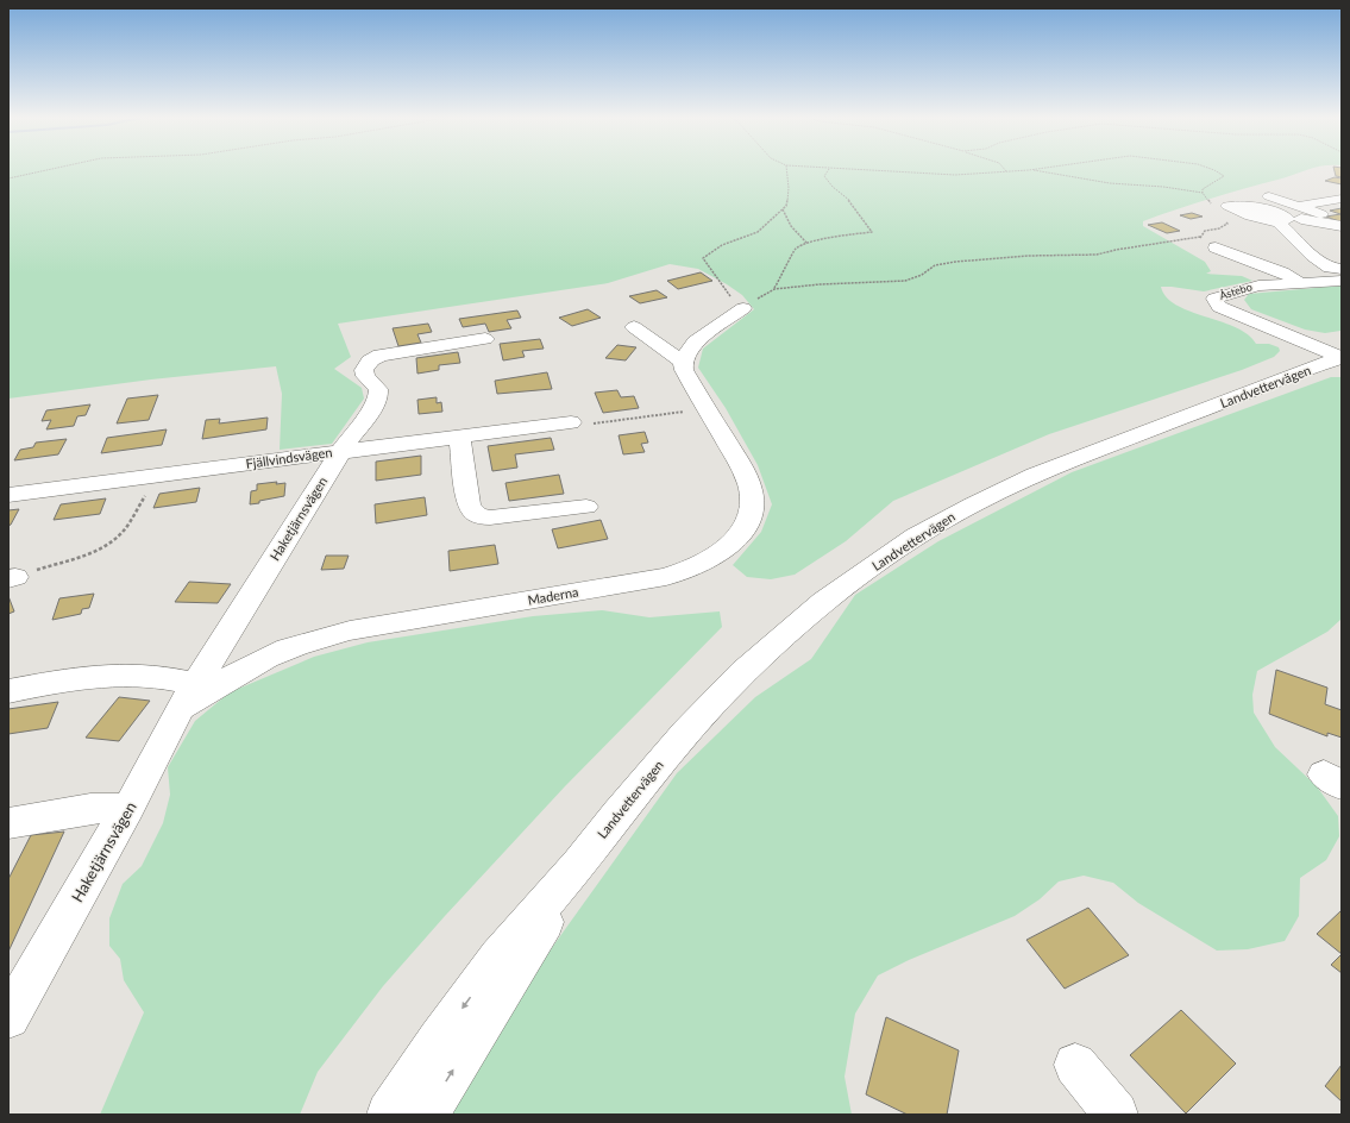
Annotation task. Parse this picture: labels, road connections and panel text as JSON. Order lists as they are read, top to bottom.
{
  "streets": {
    "street": [
      "Åstebo",
      "Landvettervägen",
      "Fjällvindsvägen",
      "Haketjärnsvägen",
      "Maderna"
    ]
  },
  "crossings": [
    ["Åstebo", "Landvettervägen"],
    ["Fjällvindsvägen", "Haketjärnsvägen"],
    ["Haketjärnsvägen", "Maderna"]
  ]
}
